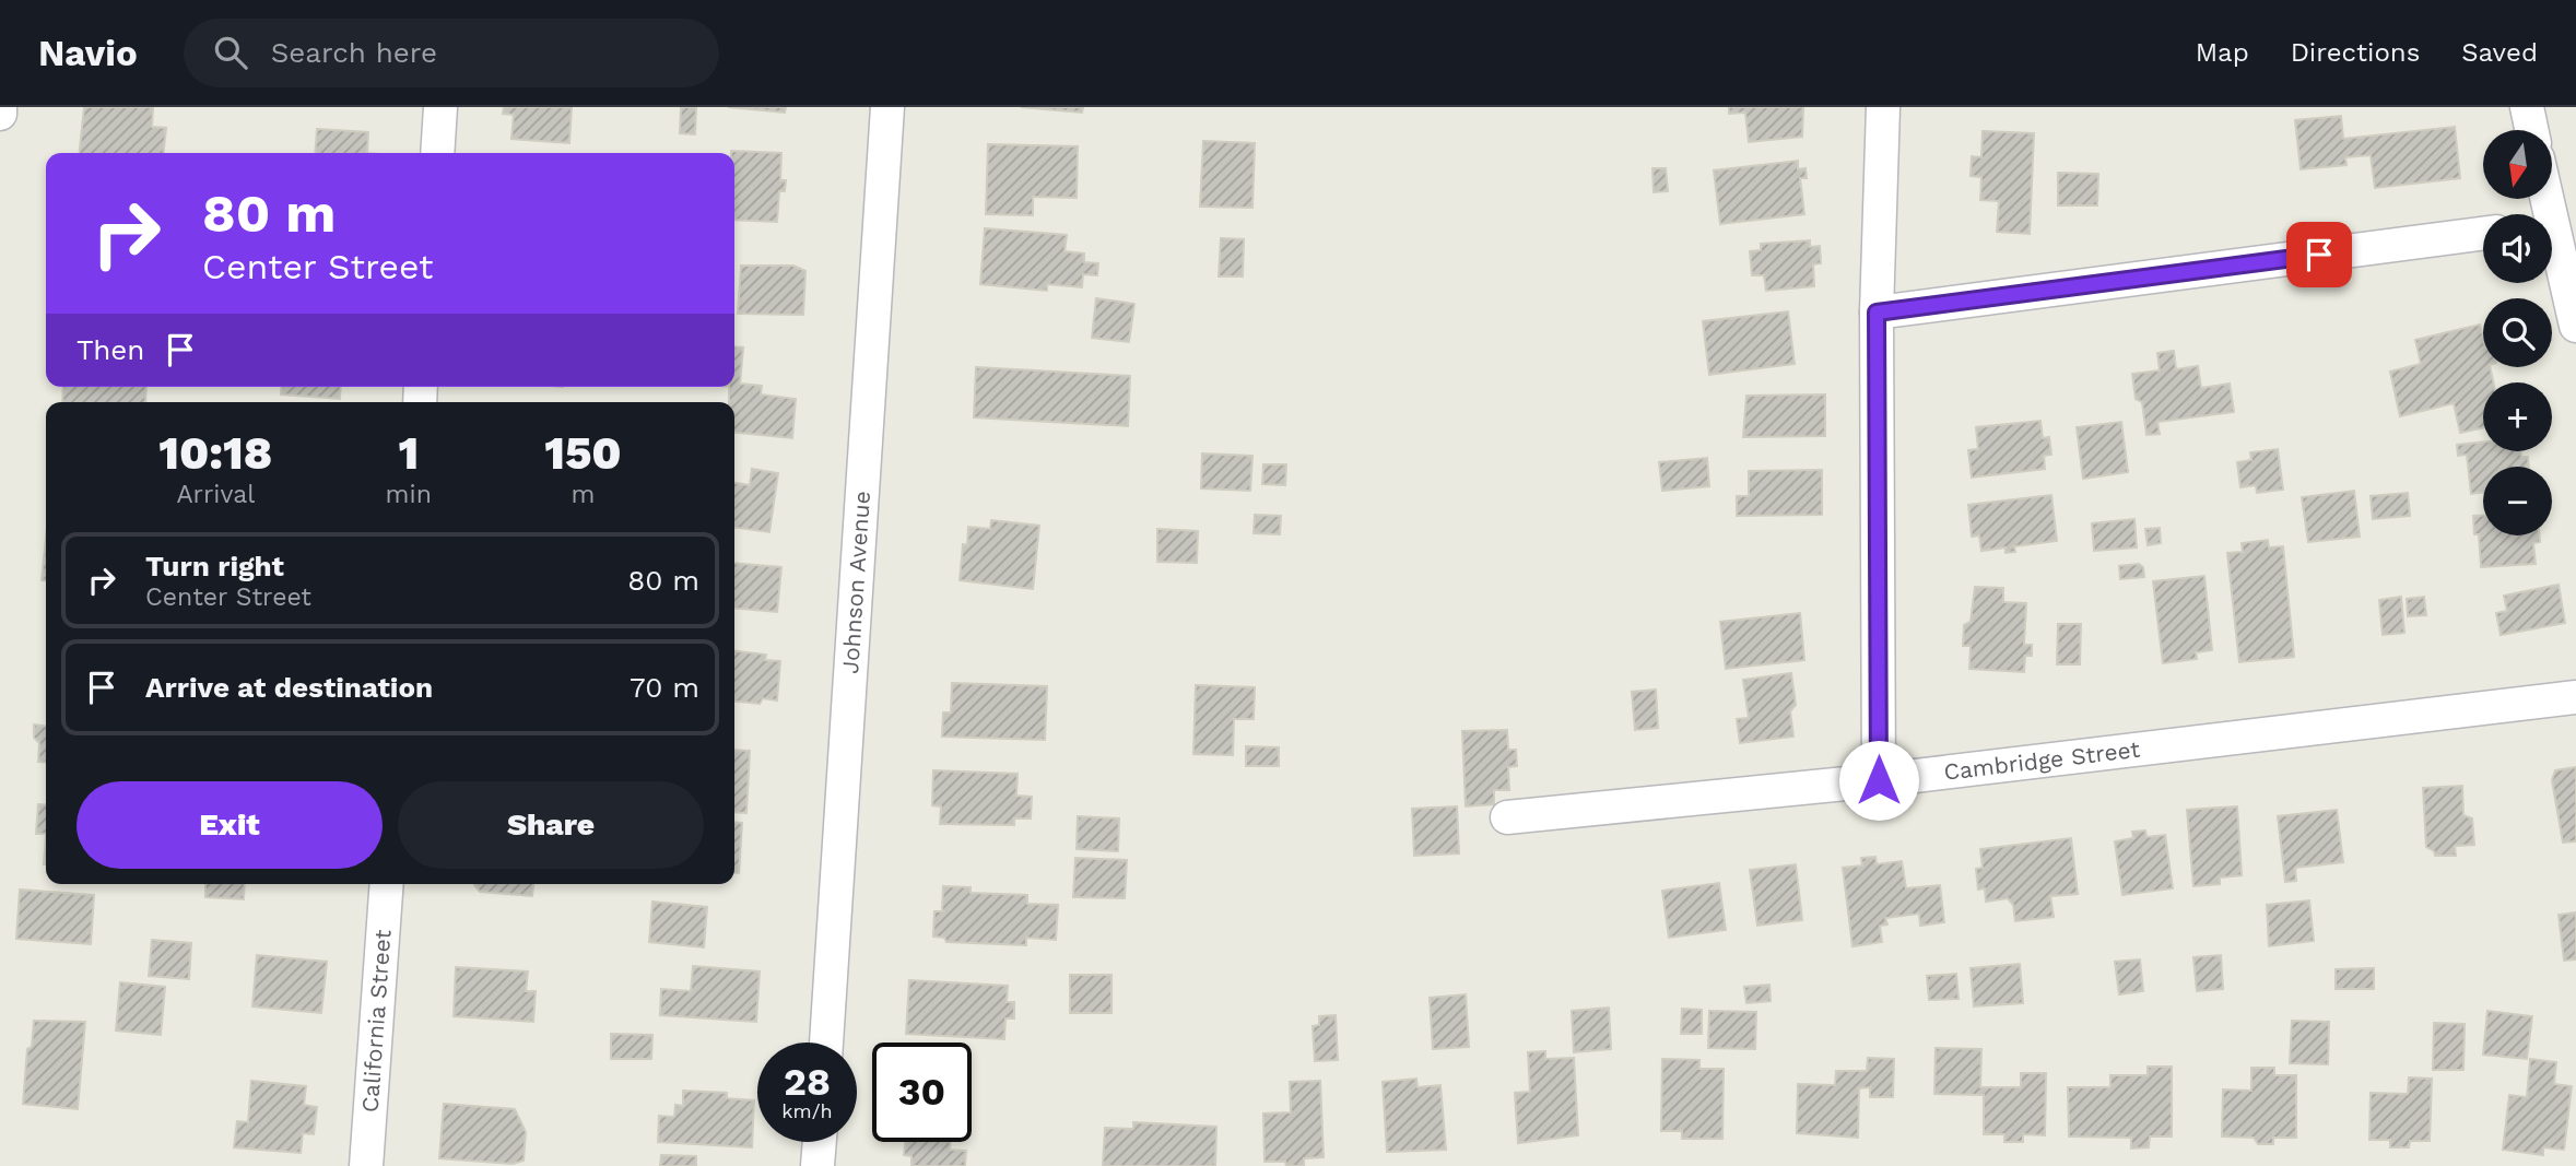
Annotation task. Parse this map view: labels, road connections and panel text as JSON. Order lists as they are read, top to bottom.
{
  "streets": {
    "street": ["Johnson Avenue", "Cambridge Street", "California Street"]
  },
  "north": "bottom",
  "page": {
    "header": "Navio",
    "search": "Search here",
    "nav": ["Map", "Directions", "Saved"],
    "map_buttons": ["+", "−"],
    "turn": ["80 m", "Center Street"],
    "then": "Then",
    "eta": [
      "10:18",
      "Arrival",
      "1",
      "min",
      "150",
      "m"
    ],
    "list": [
      {
        "name": "Turn right",
        "note": "Center Street",
        "value": "80 m"
      },
      {
        "name": "Arrive at destination",
        "value": "70 m"
      }
    ],
    "buttons": ["Exit", "Share"],
    "speed": "28 km/h",
    "limit": "30"
  }
}
